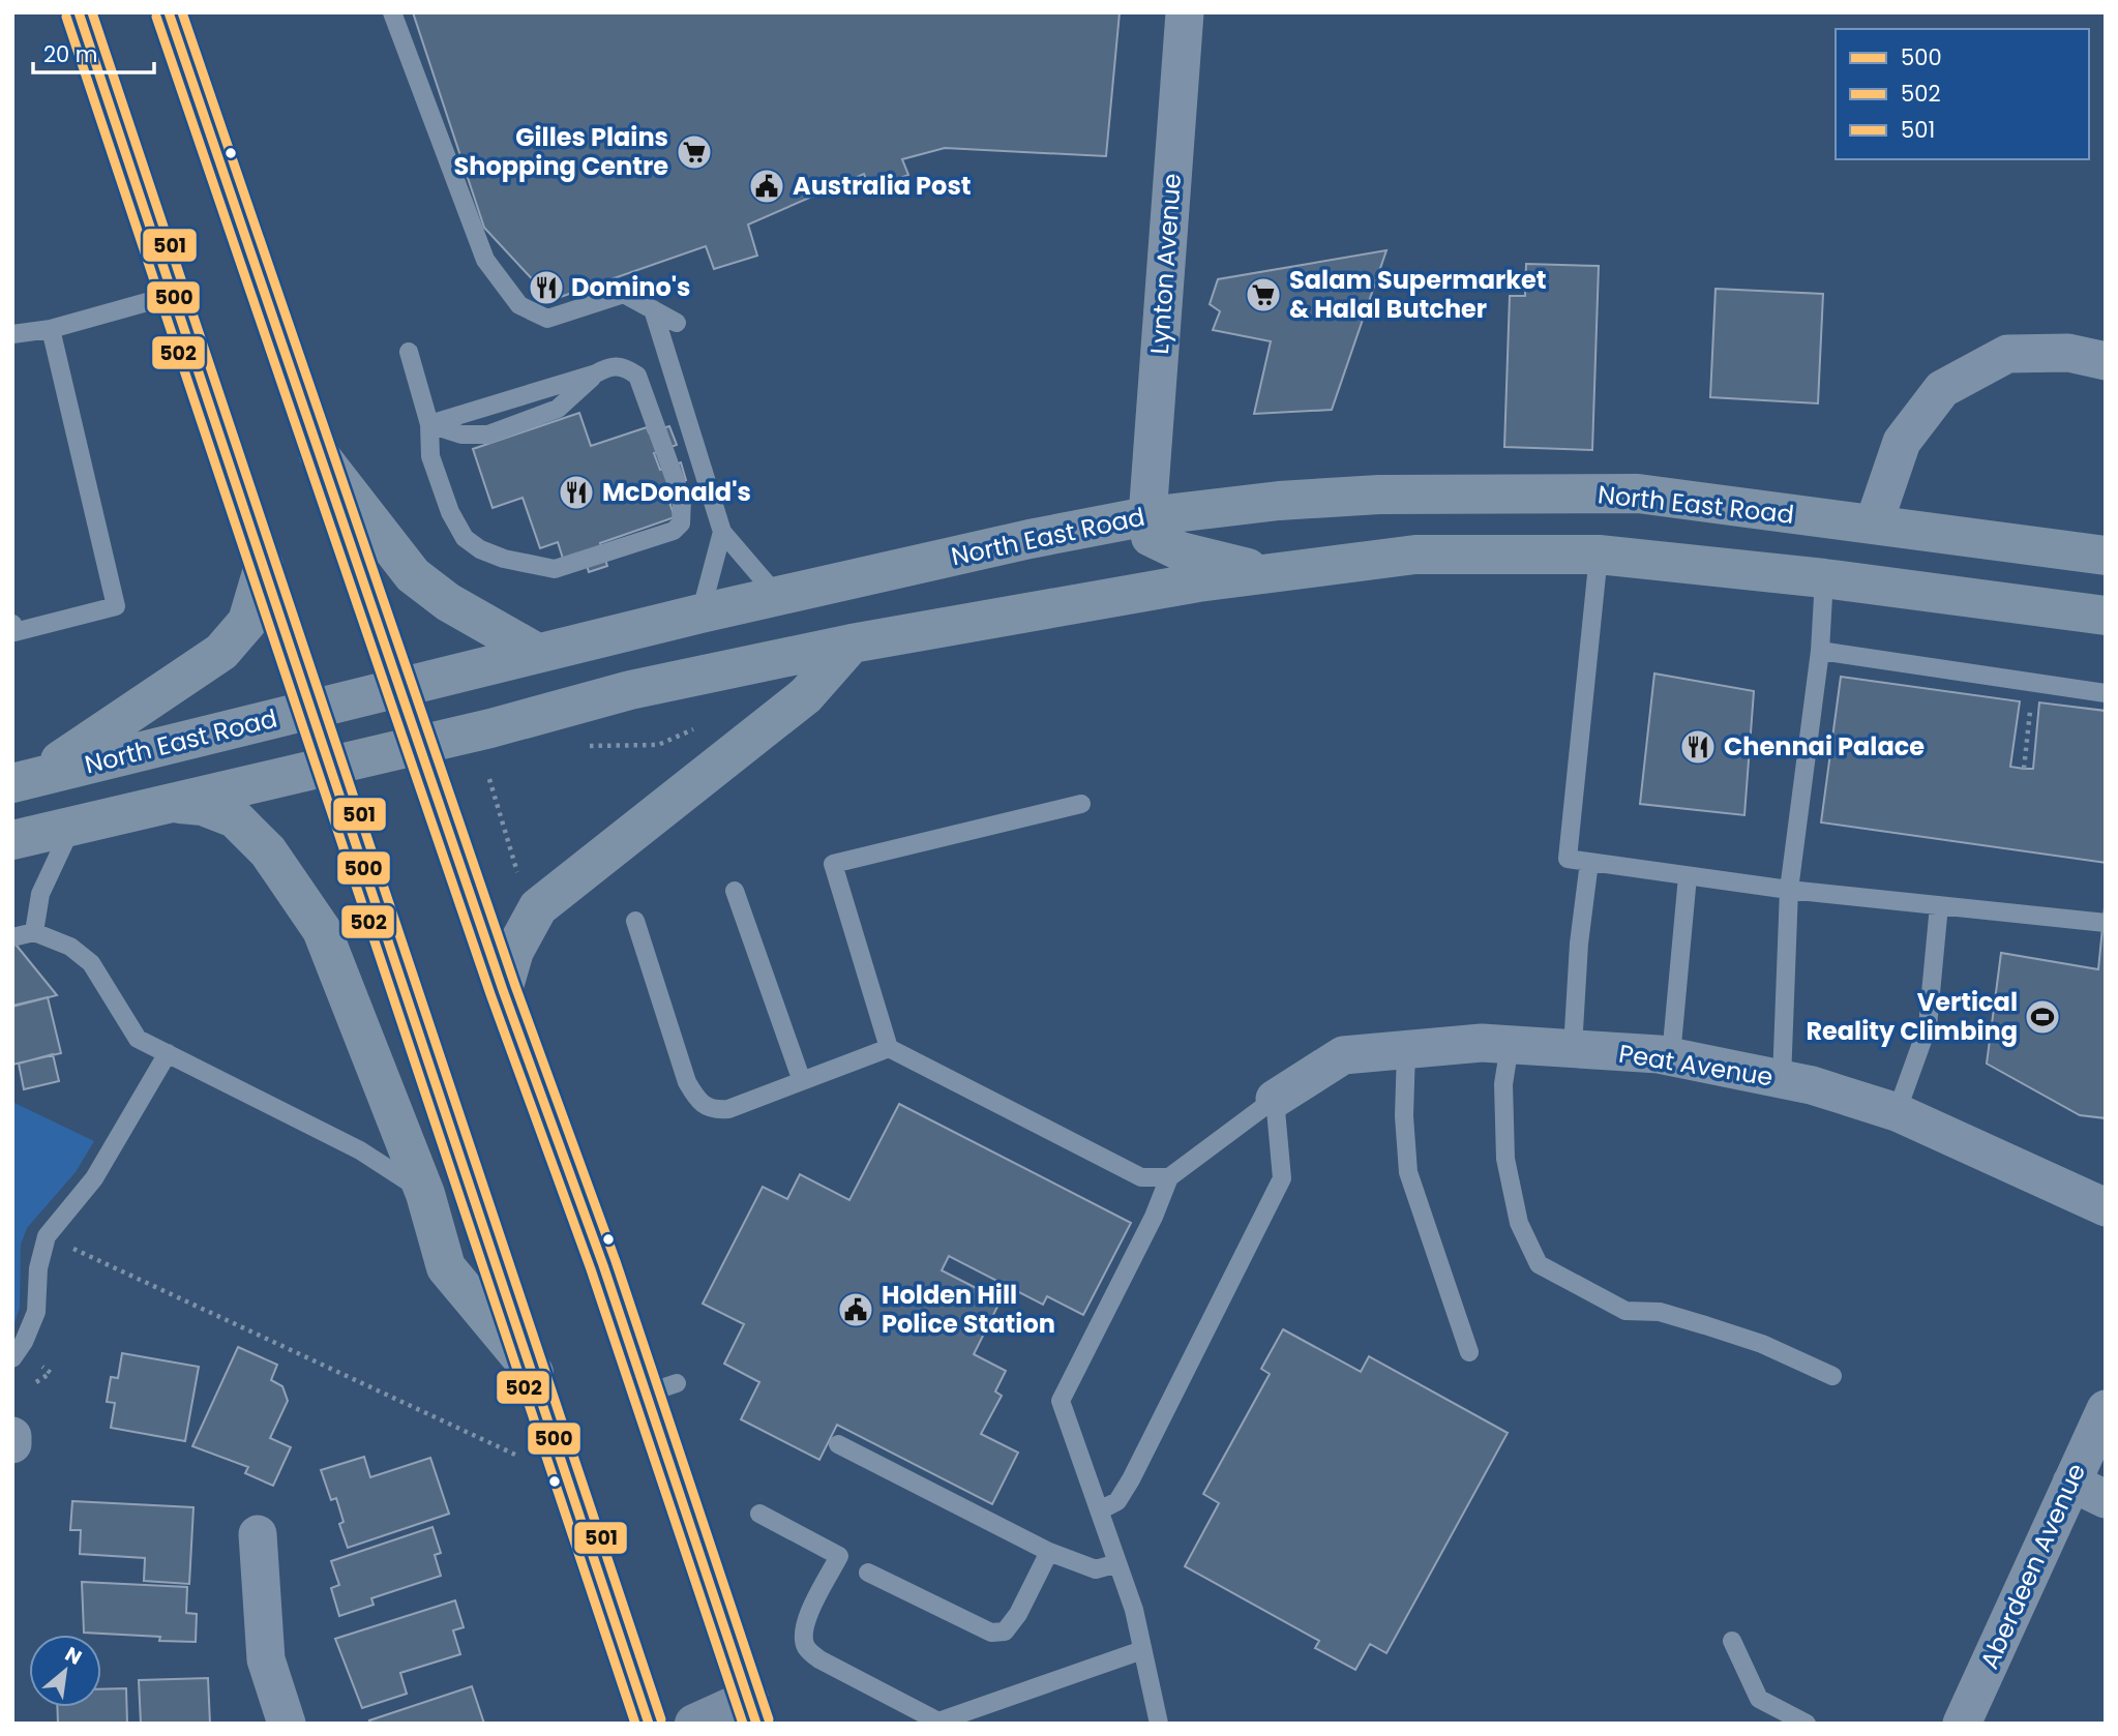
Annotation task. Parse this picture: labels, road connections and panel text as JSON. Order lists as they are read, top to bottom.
{
  "streets": {
    "highway": ["North East Road"],
    "street": ["Lynton Avenue", "Peat Avenue", "Aberdeen Avenue"]
  },
  "crossings": [
    ["Lynton Avenue", "North East Road"]
  ],
  "places": {
    "supermarket": ["Gilles Plains Shopping Centre", "Salam Supermarket & Halal Butcher"],
    "public building": ["Australia Post", "Holden Hill Police Station"],
    "restaurant": ["Domino's", "McDonald's", "Chennai Palace"],
    "sports": ["Vertical Reality Climbing"]
  },
  "lines": ["transit line 500", "transit line 501", "transit line 502"],
  "legend": ["500", "502", "501"],
  "scale_bar": "20 m",
  "north": "top right"
}
